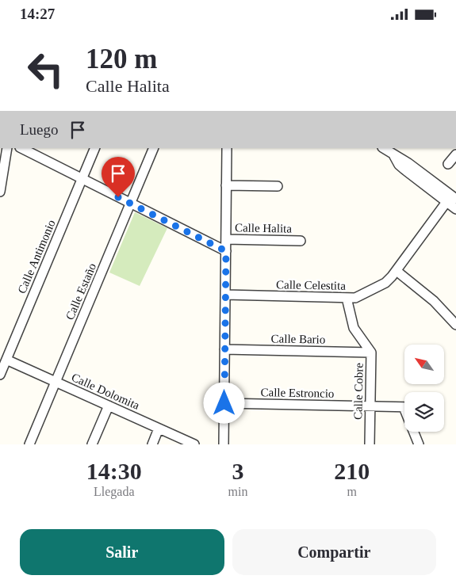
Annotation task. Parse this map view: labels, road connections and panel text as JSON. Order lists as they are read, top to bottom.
{
  "streets": {
    "street": [
      "Calle Halita",
      "Calle Antimonio",
      "Calle Celestita",
      "Calle Estaño",
      "Calle Bario",
      "Calle Dolomita",
      "Calle Cobre",
      "Calle Estroncio"
    ]
  },
  "crossings": [
    ["Calle Antimonio", "Calle Dolomita"],
    ["Calle Celestita", "Calle Cobre"],
    ["Calle Estaño", "Calle Dolomita"],
    ["Calle Bario", "Calle Cobre"],
    ["Calle Cobre", "Calle Estroncio"]
  ],
  "north": "top left",
  "page": {
    "status": "14:27",
    "turn": ["120 m", "Calle Halita"],
    "then": "Luego",
    "eta": [
      "14:30",
      "Llegada",
      "3",
      "min",
      "210",
      "m"
    ],
    "buttons": ["Salir", "Compartir"]
  }
}
